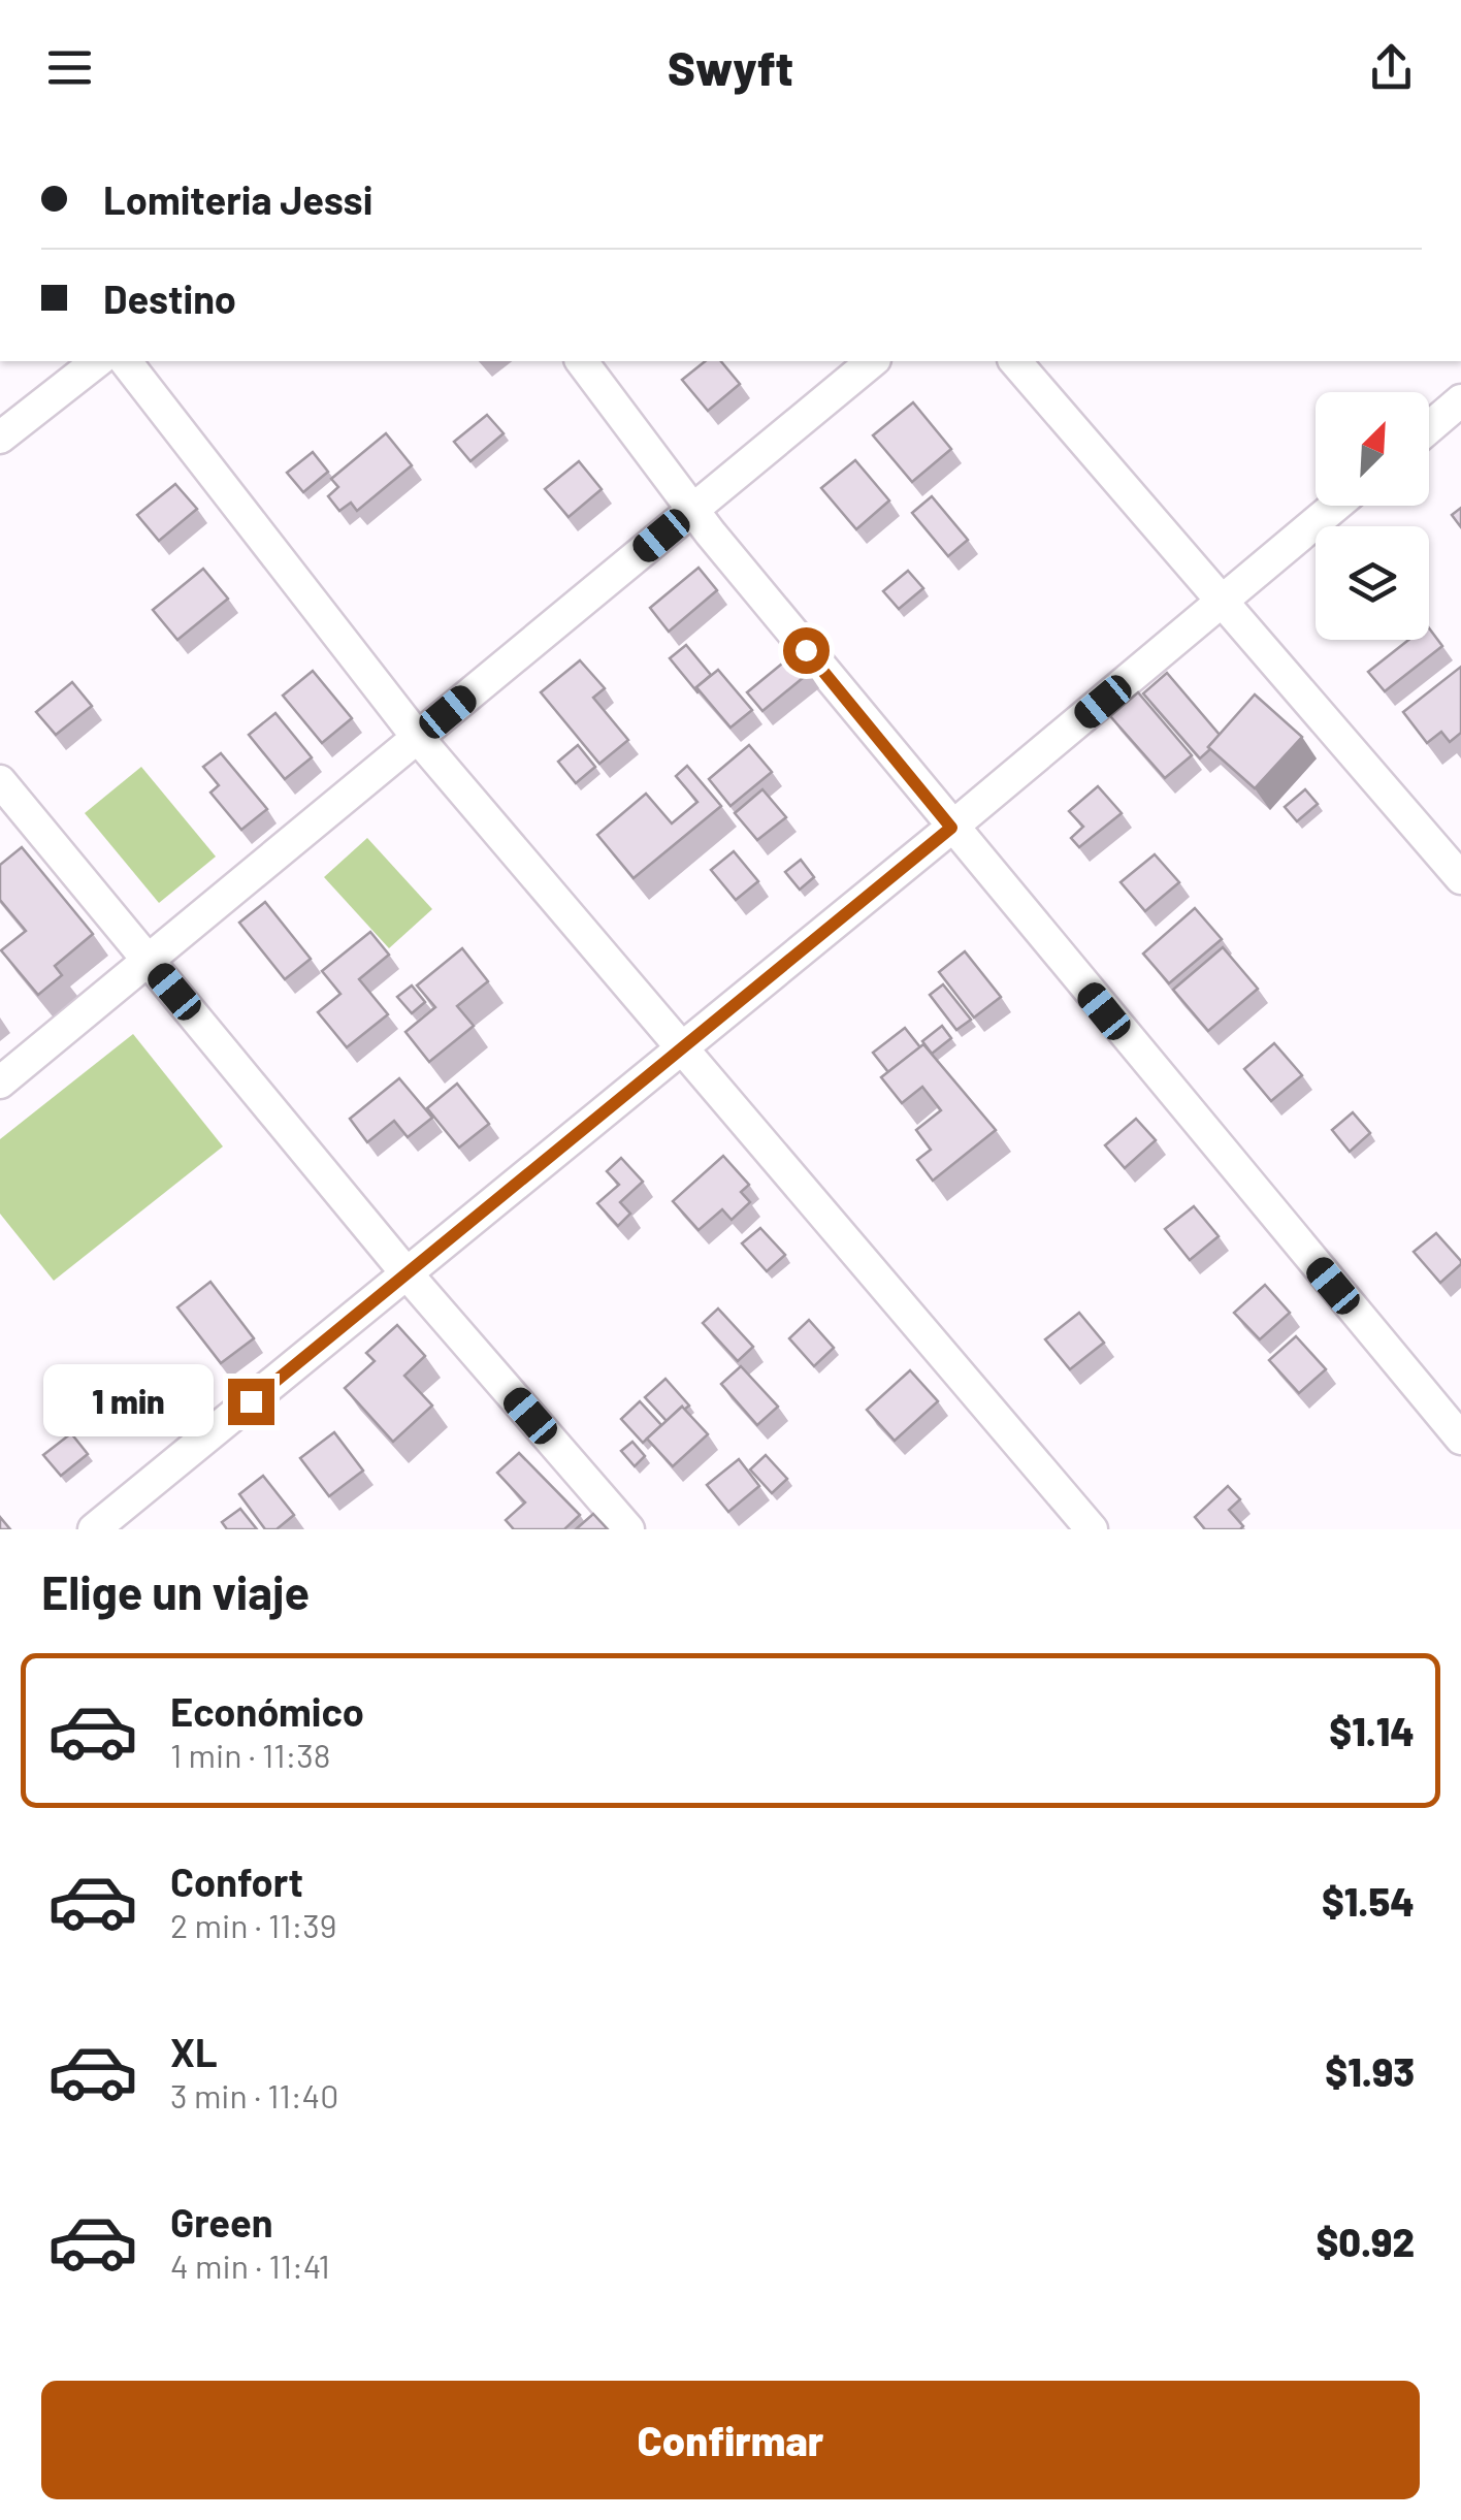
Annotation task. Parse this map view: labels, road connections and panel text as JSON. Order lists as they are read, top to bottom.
{
  "north": "top right",
  "page": {
    "header": "Swyft",
    "banner": ["Lomiteria Jessi", "Destino"],
    "bubble": "1 min",
    "heading": "Elige un viaje",
    "list": [
      {
        "name": "Económico",
        "note": "1 min · 11:38",
        "value": "$1.14"
      },
      {
        "name": "Confort",
        "note": "2 min · 11:39",
        "value": "$1.54"
      },
      {
        "name": "XL",
        "note": "3 min · 11:40",
        "value": "$1.93"
      },
      {
        "name": "Green",
        "note": "4 min · 11:41",
        "value": "$0.92"
      }
    ],
    "buttons": "Confirmar"
  }
}
